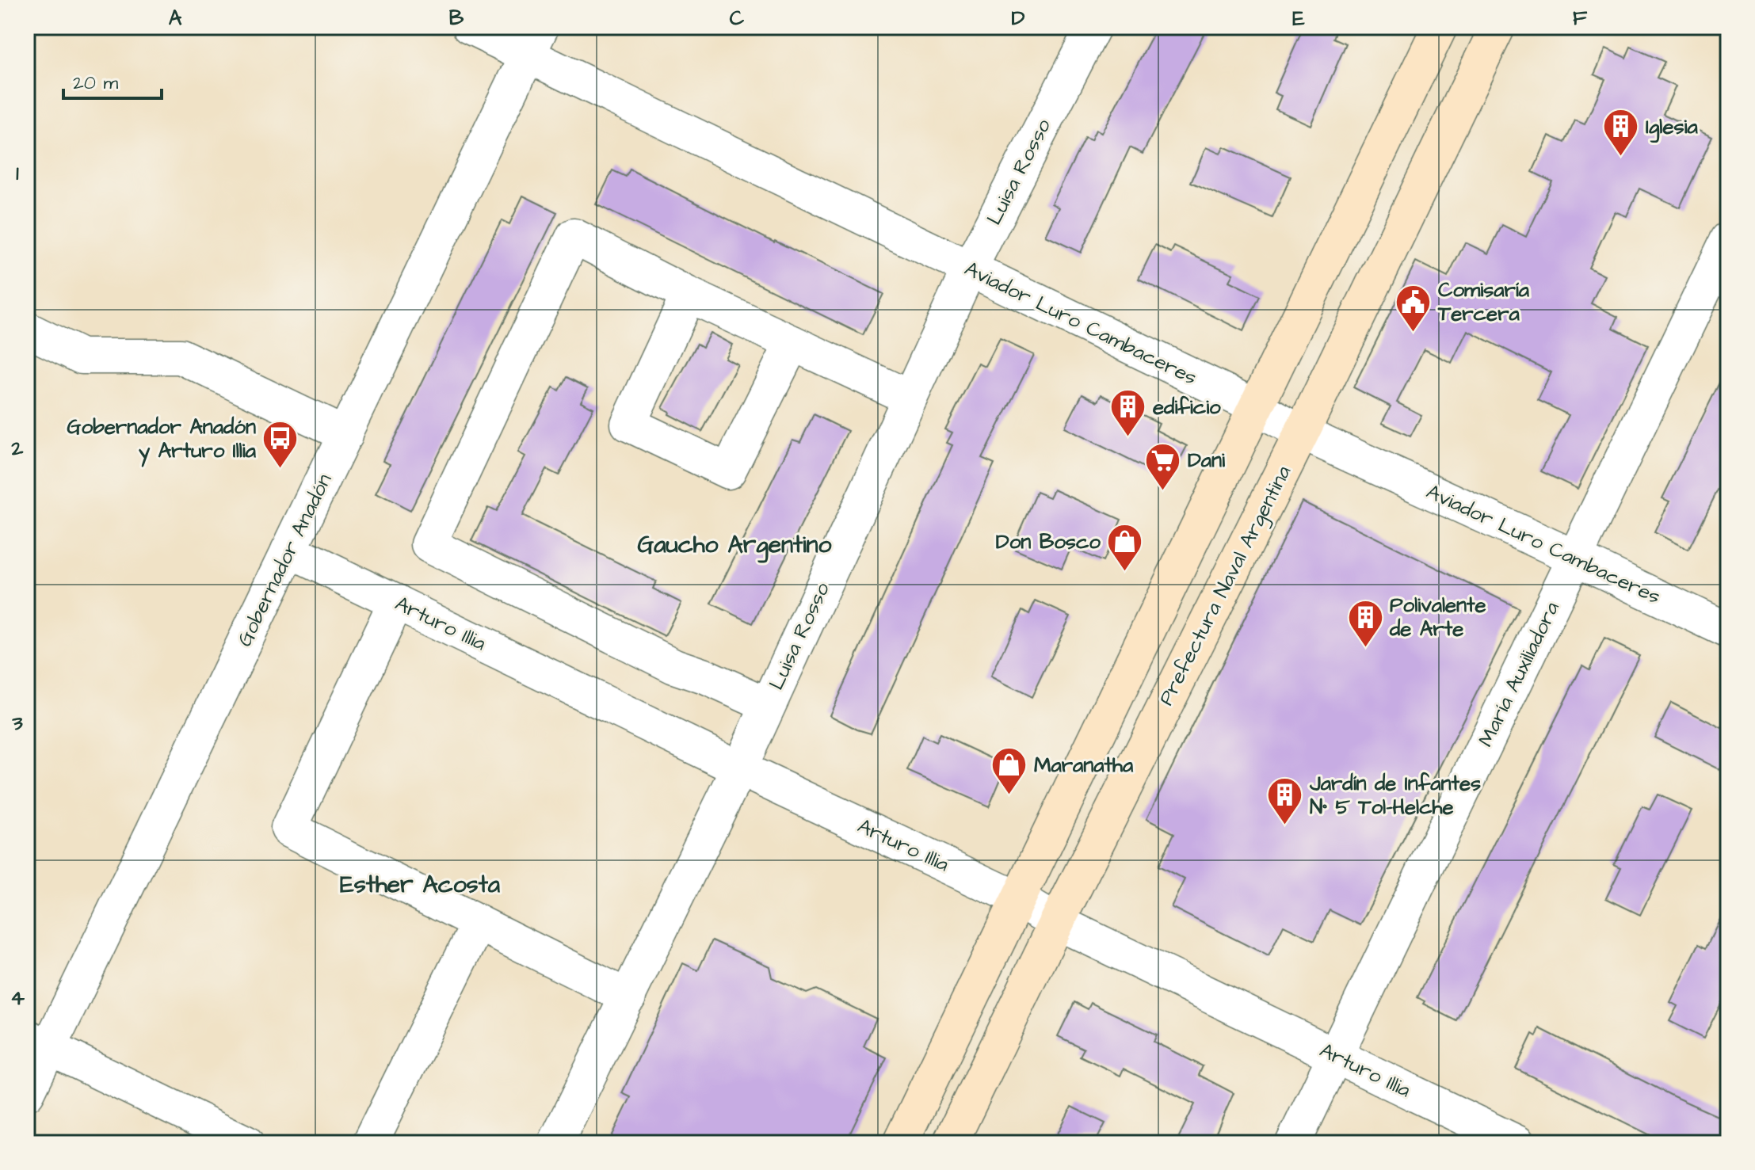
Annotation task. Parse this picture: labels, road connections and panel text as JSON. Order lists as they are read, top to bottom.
{
  "streets": {
    "main road": ["Prefectura Naval Argentina"],
    "street": [
      "Luisa Rosso",
      "Aviador Luro Cambaceres",
      "Gobernador Anadón",
      "Arturo Illia",
      "María Auxiliadora"
    ]
  },
  "crossings": [
    ["Luisa Rosso", "Aviador Luro Cambaceres"],
    ["Luisa Rosso", "Arturo Illia"],
    ["Aviador Luro Cambaceres", "Gobernador Anadón"],
    ["Aviador Luro Cambaceres", "Prefectura Naval Argentina"],
    ["Aviador Luro Cambaceres", "María Auxiliadora"],
    ["Gobernador Anadón", "Arturo Illia"],
    ["Prefectura Naval Argentina", "Arturo Illia"],
    ["Arturo Illia", "María Auxiliadora"]
  ],
  "districts": ["Gaucho Argentino", "Esther Acosta"],
  "places": {
    "building": [
      "Iglesia",
      "edificio",
      "Polivalente de Arte",
      "Jardín de Infantes N° 5 Tol-Helche"
    ],
    "public building": ["Comisaría Tercera"],
    "bus stop": ["Gobernador Anadón y Arturo Illia"],
    "supermarket": ["Dani"],
    "shop": ["Don Bosco", "Maranatha"]
  },
  "scale_bar": "20 m",
  "grid": {
    "columns": [
      "A",
      "B",
      "C",
      "D",
      "E",
      "F"
    ],
    "rows": [
      "1",
      "2",
      "3",
      "4"
    ]
  }
}
